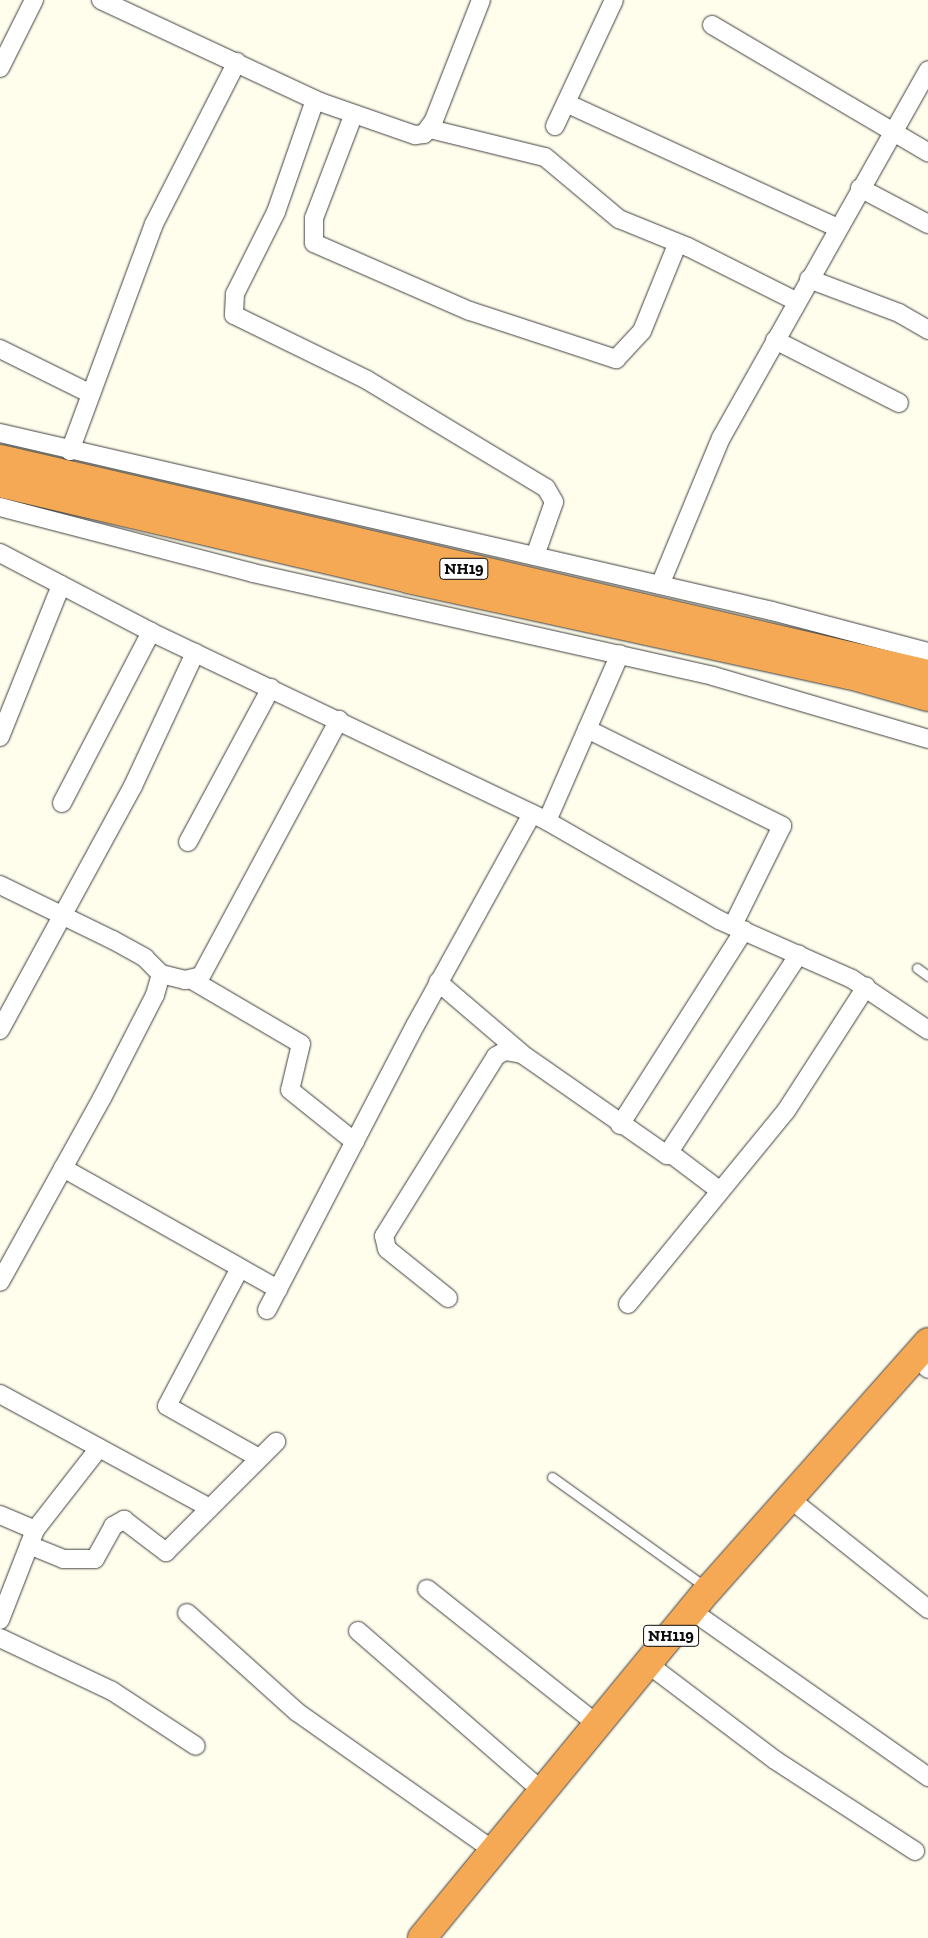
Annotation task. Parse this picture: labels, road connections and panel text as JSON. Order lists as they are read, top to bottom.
{
  "streets": {
    "highway": ["NH19", "NH119"]
  }
}
